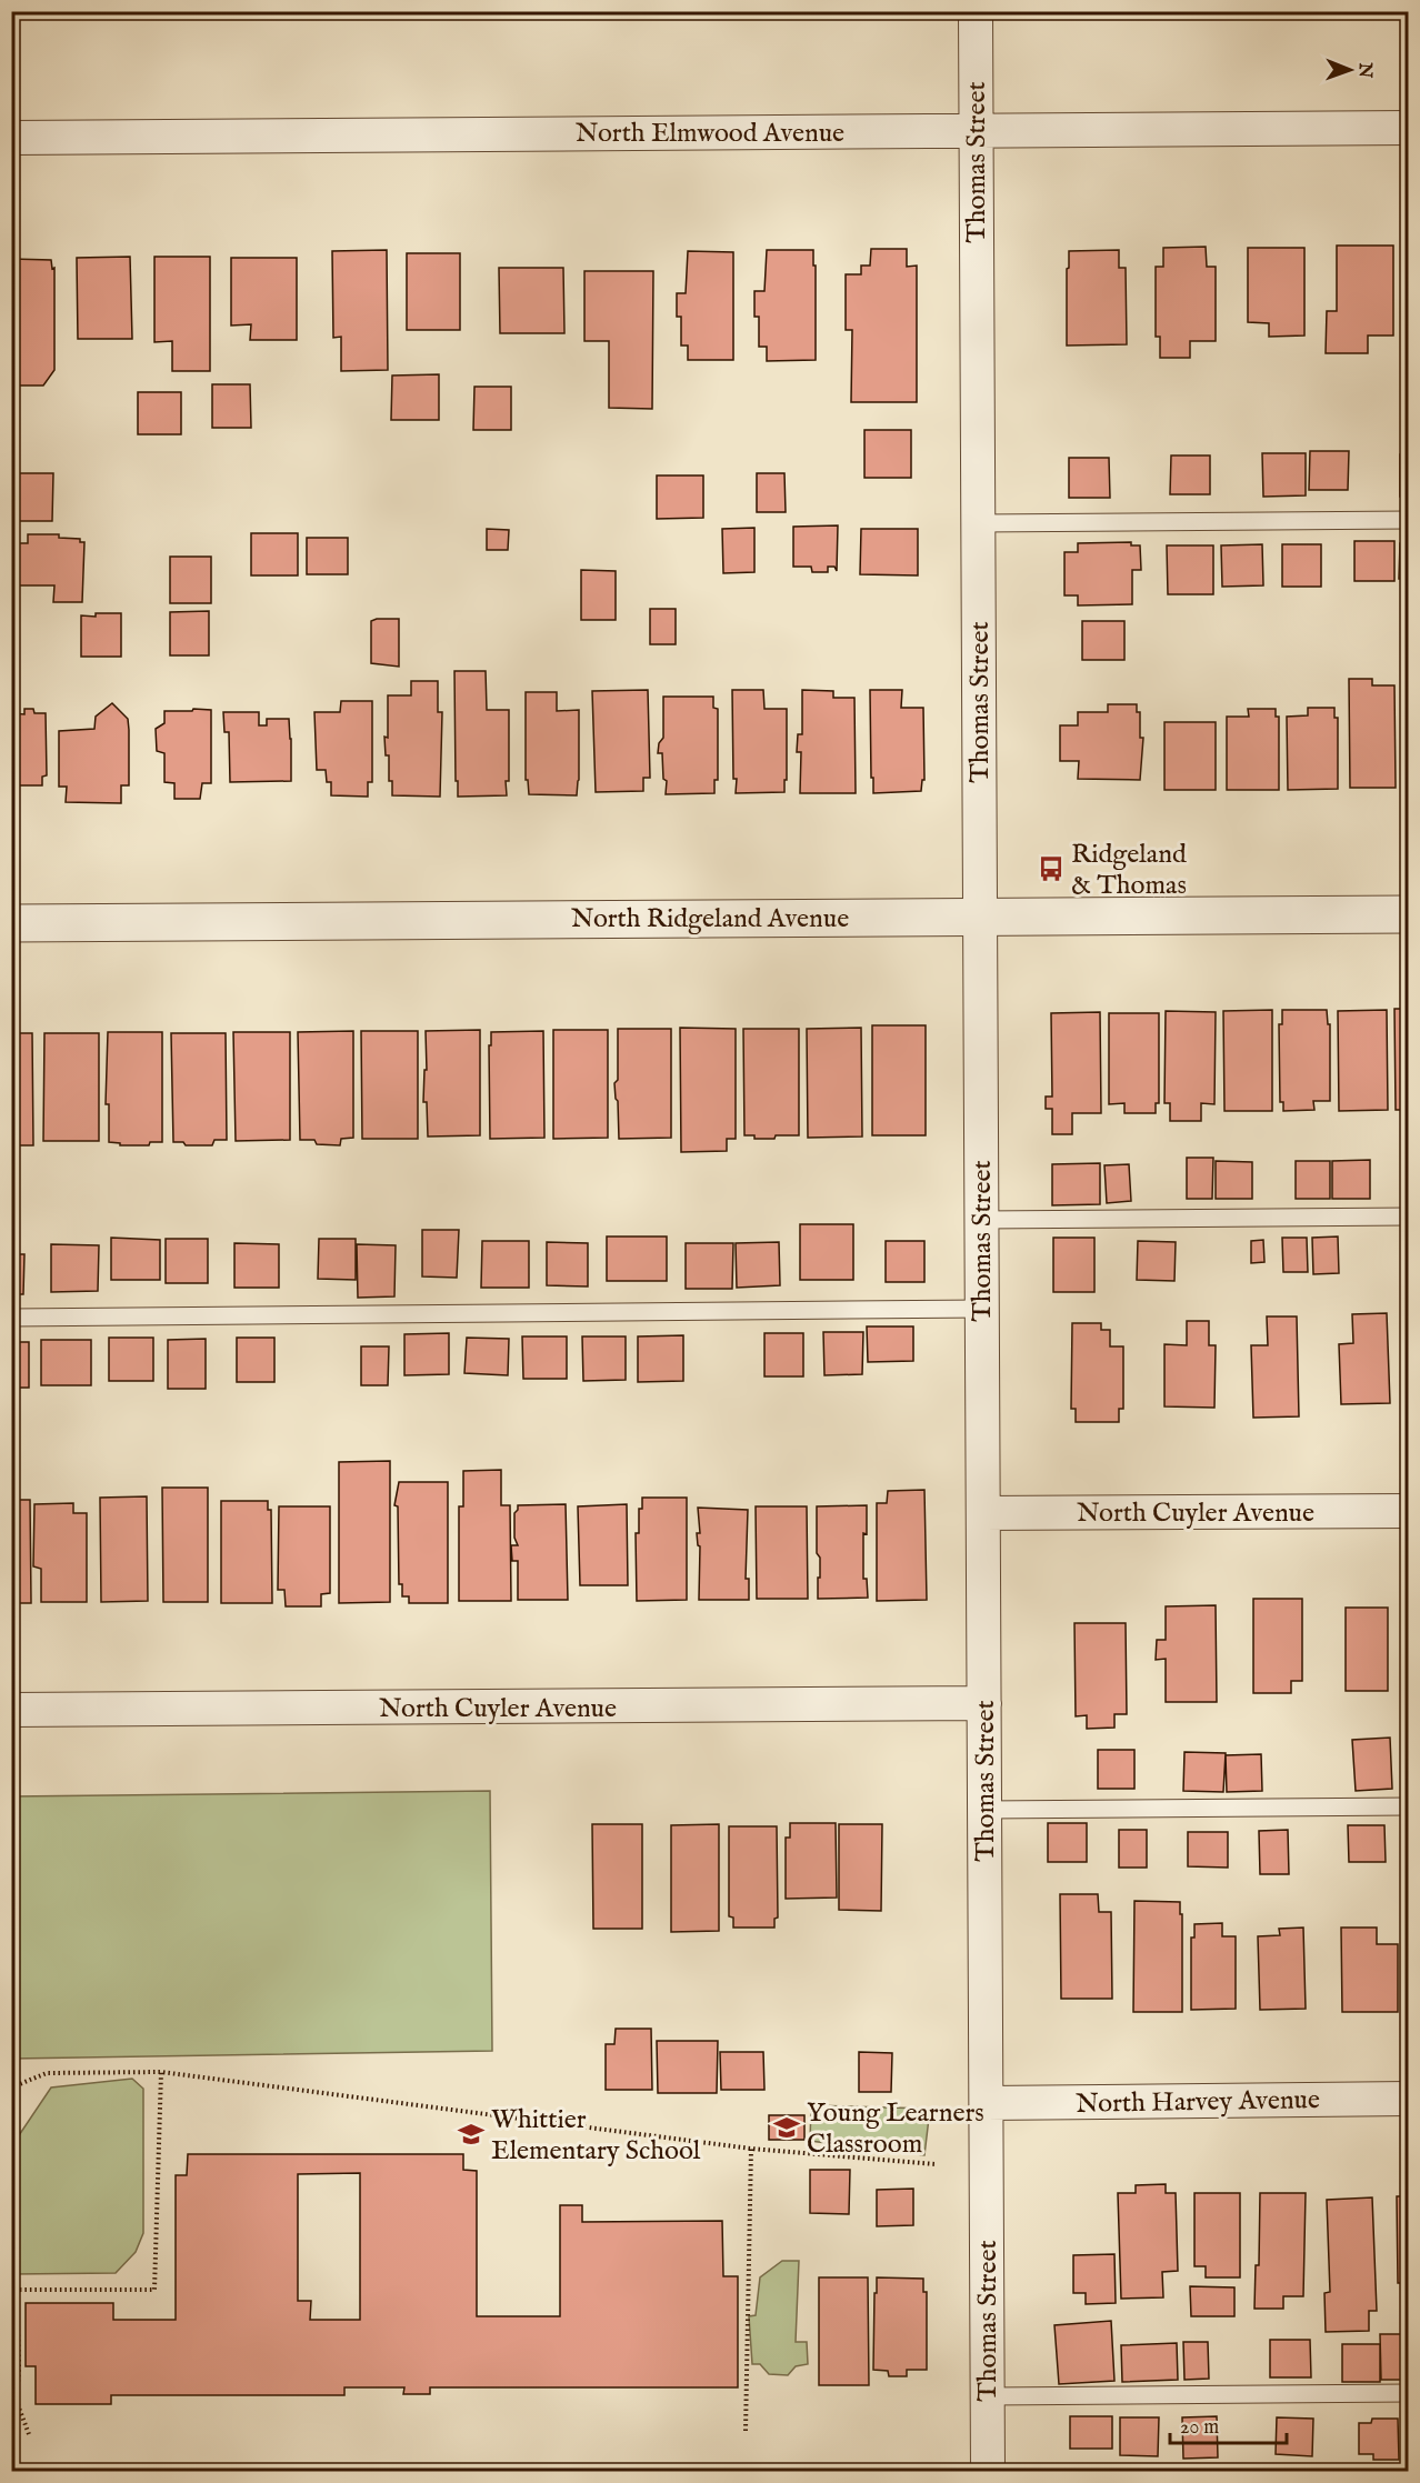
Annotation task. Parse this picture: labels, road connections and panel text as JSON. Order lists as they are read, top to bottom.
{
  "streets": {
    "street": [
      "North Elmwood Avenue",
      "Thomas Street",
      "North Ridgeland Avenue",
      "North Cuyler Avenue",
      "North Harvey Avenue"
    ]
  },
  "crossings": [
    ["North Elmwood Avenue", "Thomas Street"],
    ["Thomas Street", "North Ridgeland Avenue"],
    ["Thomas Street", "North Cuyler Avenue"],
    ["Thomas Street", "North Harvey Avenue"]
  ],
  "places": {
    "bus stop": ["Ridgeland & Thomas"],
    "school or university": ["Young Learners Classroom", "Whittier Elementary School"]
  },
  "scale_bar": "20 m",
  "north": "right"
}
